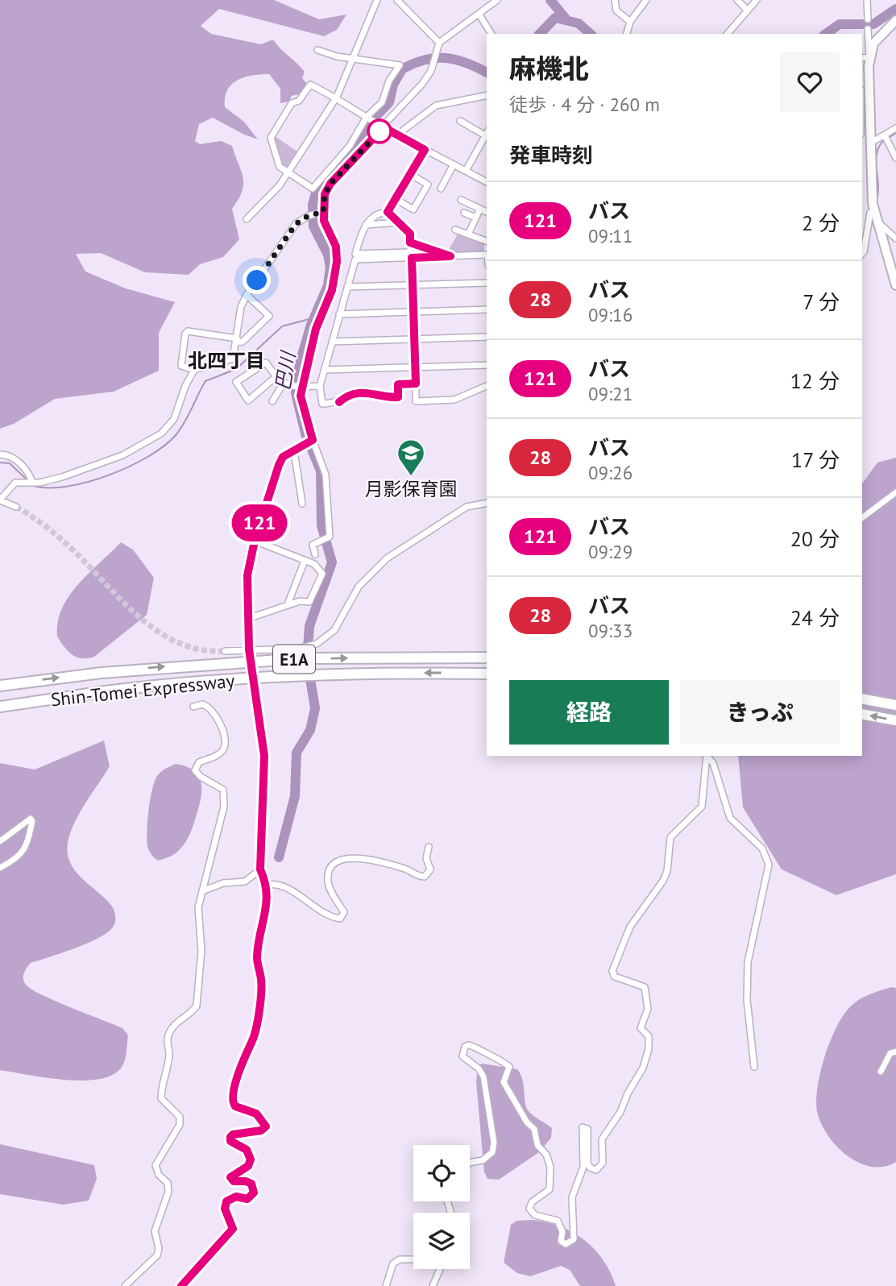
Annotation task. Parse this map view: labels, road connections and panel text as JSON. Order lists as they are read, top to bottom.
{
  "streets": {
    "highway": ["E1A", "Shin-Tomei Expressway"]
  },
  "districts": ["北四丁目"],
  "water": ["巴川"],
  "places": {
    "school or university": ["月影保育園"]
  },
  "lines": ["bus line 121"],
  "page": {
    "on_map": "121",
    "heading": [
      ["麻機北", "徒歩 · 4 分 · 260 m"],
      "発車時刻"
    ],
    "list": [
      {
        "mark": "121",
        "name": "バス",
        "note": "09:11",
        "value": "2 分"
      },
      {
        "mark": "28",
        "name": "バス",
        "note": "09:16",
        "value": "7 分"
      },
      {
        "mark": "121",
        "name": "バス",
        "note": "09:21",
        "value": "12 分"
      },
      {
        "mark": "28",
        "name": "バス",
        "note": "09:26",
        "value": "17 分"
      },
      {
        "mark": "121",
        "name": "バス",
        "note": "09:29",
        "value": "20 分"
      },
      {
        "mark": "28",
        "name": "バス",
        "note": "09:33",
        "value": "24 分"
      }
    ],
    "buttons": ["経路", "きっぷ"]
  }
}
